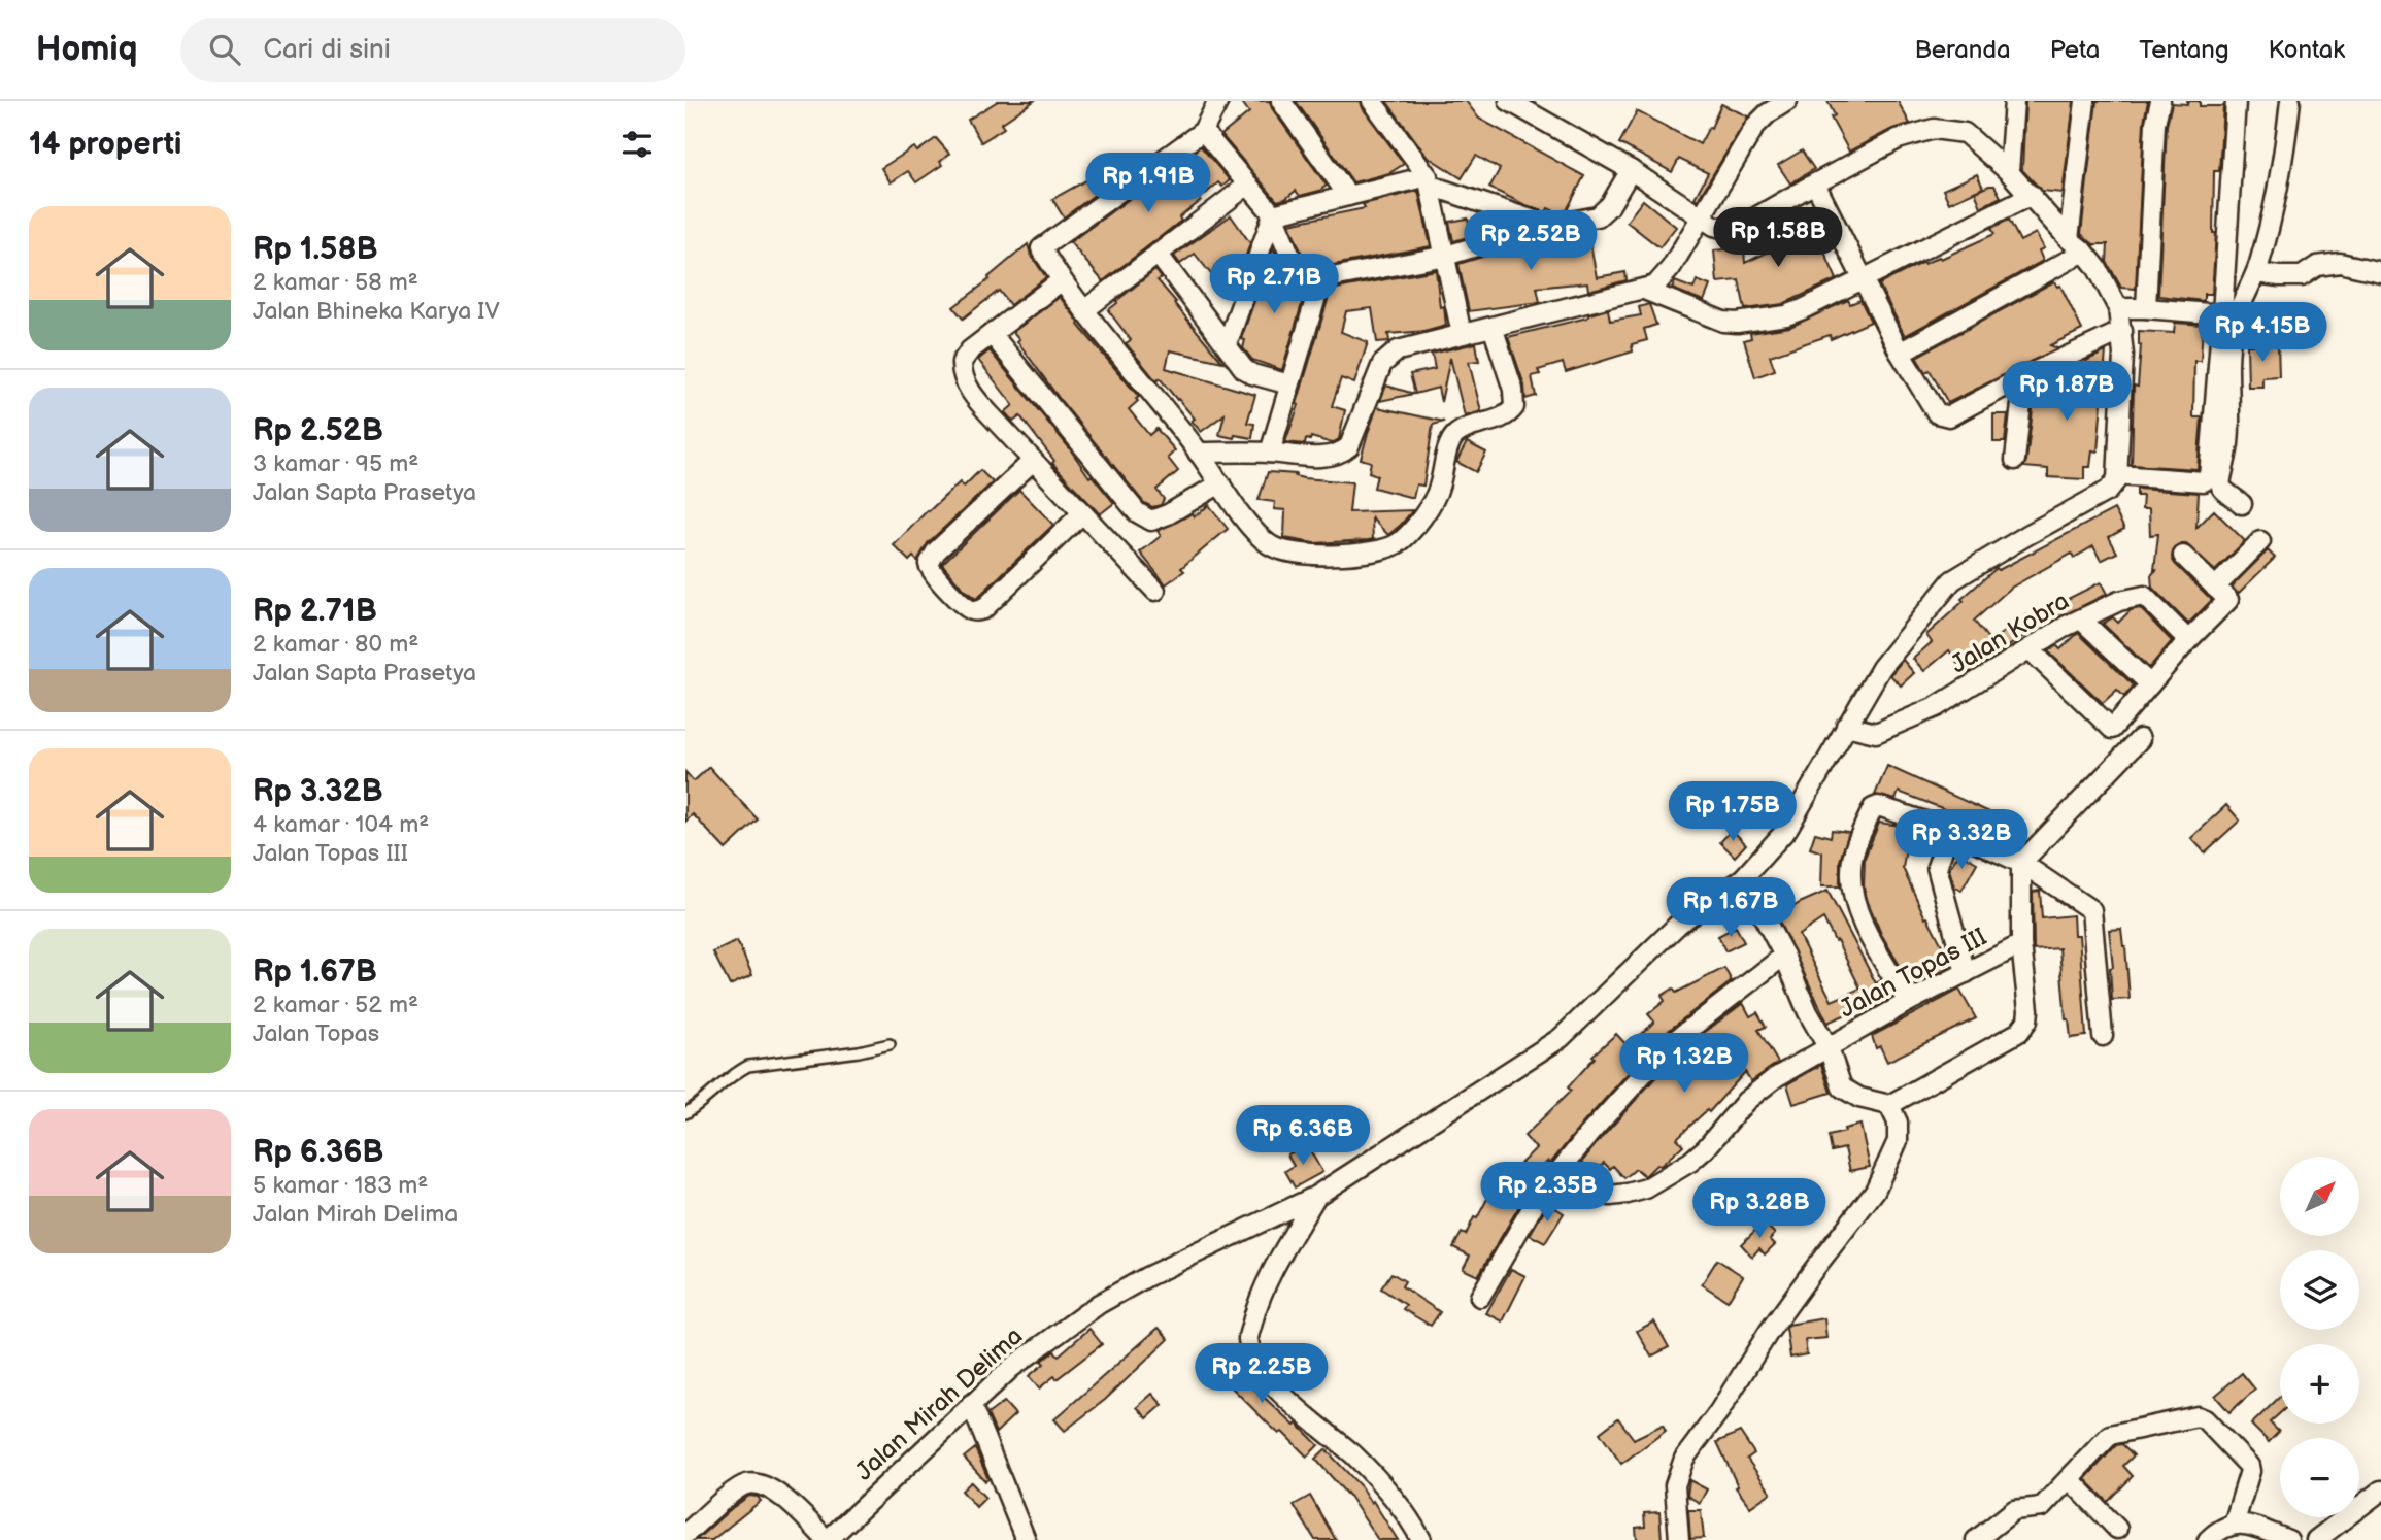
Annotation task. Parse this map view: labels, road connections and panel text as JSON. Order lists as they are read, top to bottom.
{
  "streets": {
    "street": ["Jalan Kobra", "Jalan Topas III", "Jalan Mirah Delima"]
  },
  "crossings": [
    ["Jalan Kobra", "Jalan Mirah Delima"]
  ],
  "north": "top right",
  "page": {
    "header": "Homiq",
    "search": "Cari di sini",
    "nav": [
      "Beranda",
      "Peta",
      "Tentang",
      "Kontak"
    ],
    "heading": "14 properti",
    "price": [
      "Rp 1.91B",
      "Rp 1.58B",
      "Rp 2.52B",
      "Rp 2.71B",
      "Rp 4.15B",
      "Rp 1.87B",
      "Rp 1.75B",
      "Rp 3.32B",
      "Rp 1.67B",
      "Rp 1.32B",
      "Rp 6.36B",
      "Rp 2.35B",
      "Rp 3.28B",
      "Rp 2.25B"
    ],
    "list": [
      {
        "name": "Rp 1.58B",
        "note": "2 kamar · 58 m² · Jalan Bhineka Karya IV"
      },
      {
        "name": "Rp 2.52B",
        "note": "3 kamar · 95 m² · Jalan Sapta Prasetya"
      },
      {
        "name": "Rp 2.71B",
        "note": "2 kamar · 80 m² · Jalan Sapta Prasetya"
      },
      {
        "name": "Rp 3.32B",
        "note": "4 kamar · 104 m² · Jalan Topas III"
      },
      {
        "name": "Rp 1.67B",
        "note": "2 kamar · 52 m² · Jalan Topas"
      },
      {
        "name": "Rp 6.36B",
        "note": "5 kamar · 183 m² · Jalan Mirah Delima"
      }
    ],
    "map_buttons": ["+", "−"]
  }
}
